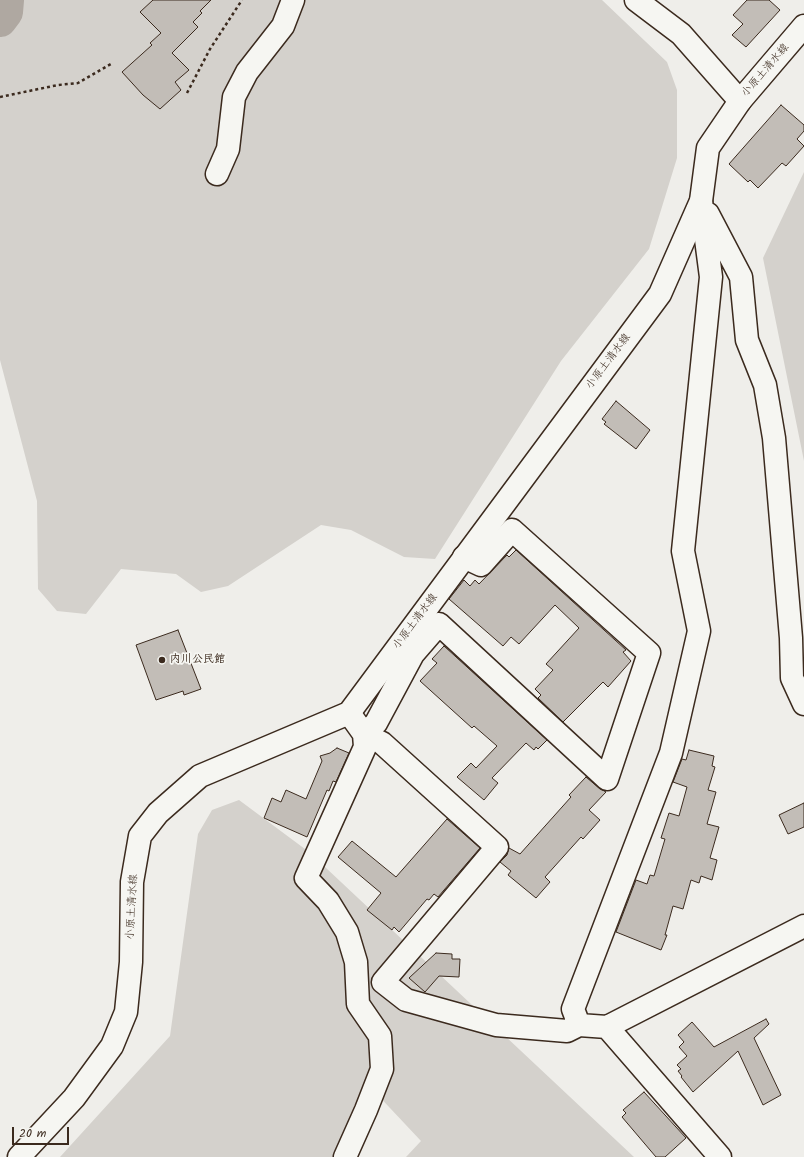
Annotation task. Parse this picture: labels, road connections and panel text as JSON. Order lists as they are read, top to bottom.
{
  "streets": {
    "street": ["小原土清水線"]
  },
  "places": ["内川公民館"],
  "scale_bar": "20 m"
}
